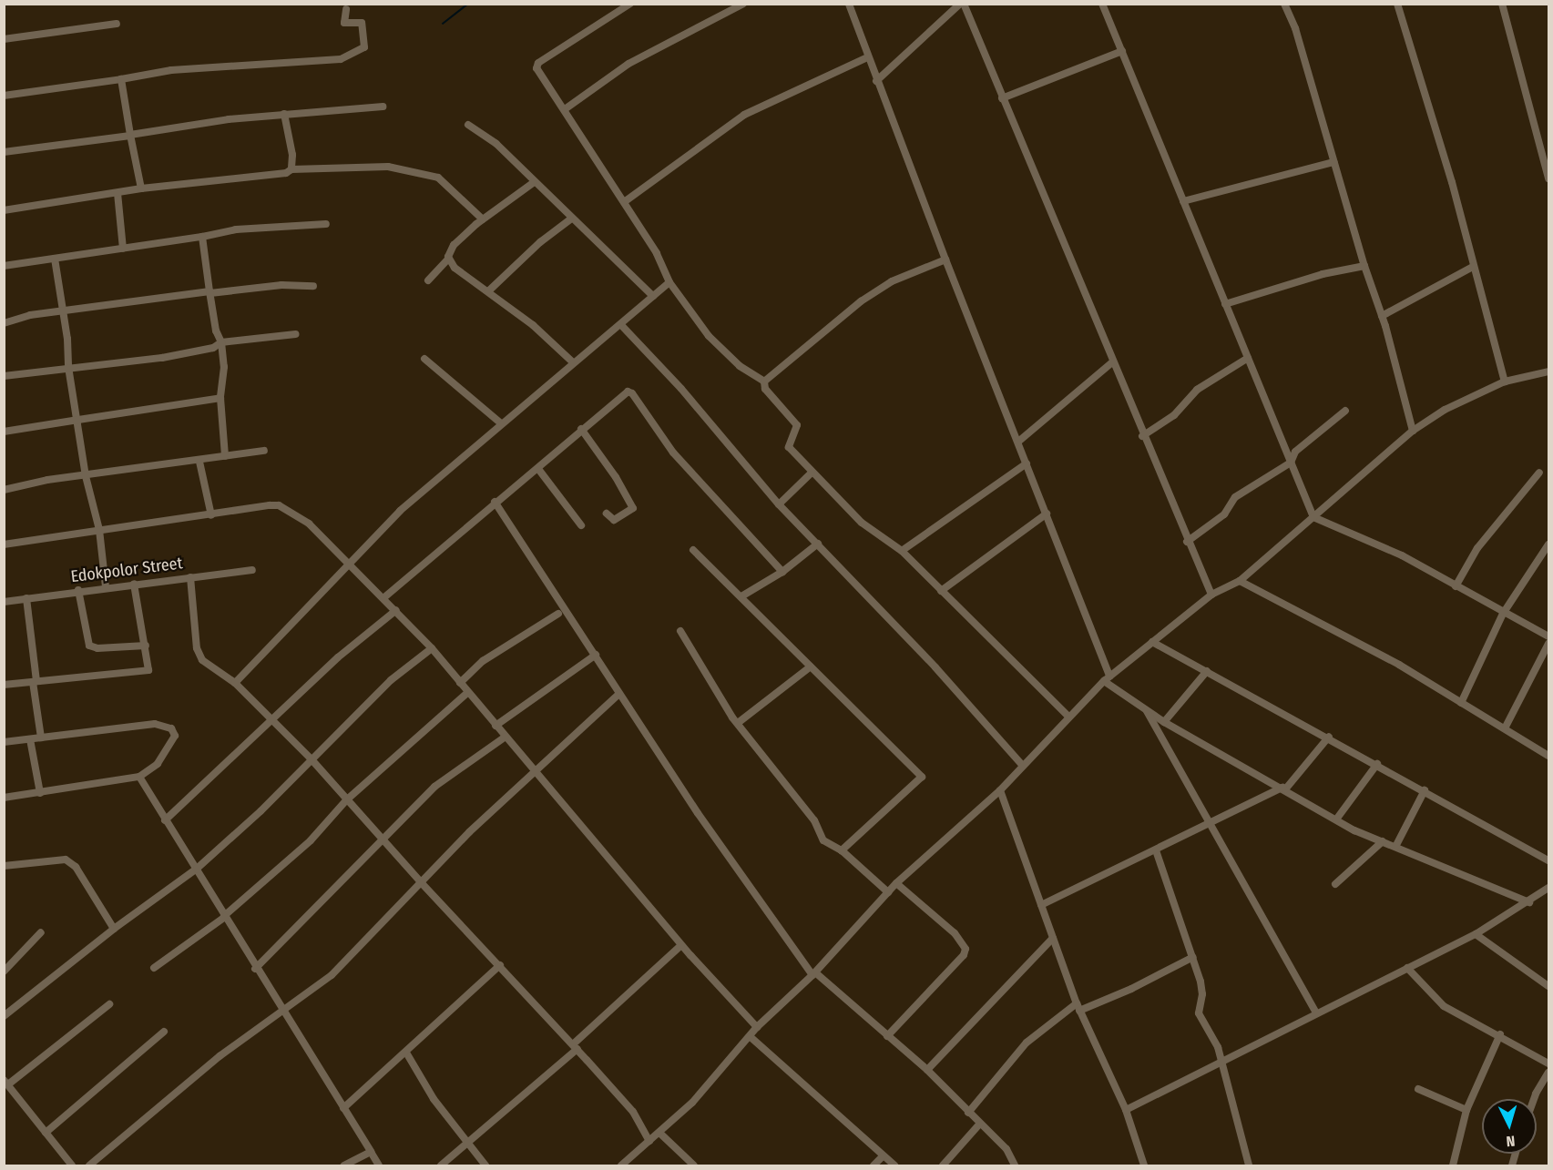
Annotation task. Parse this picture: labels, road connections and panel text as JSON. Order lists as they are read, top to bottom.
{
  "streets": {
    "street": ["Edokpolor Street"]
  },
  "north": "bottom"
}
